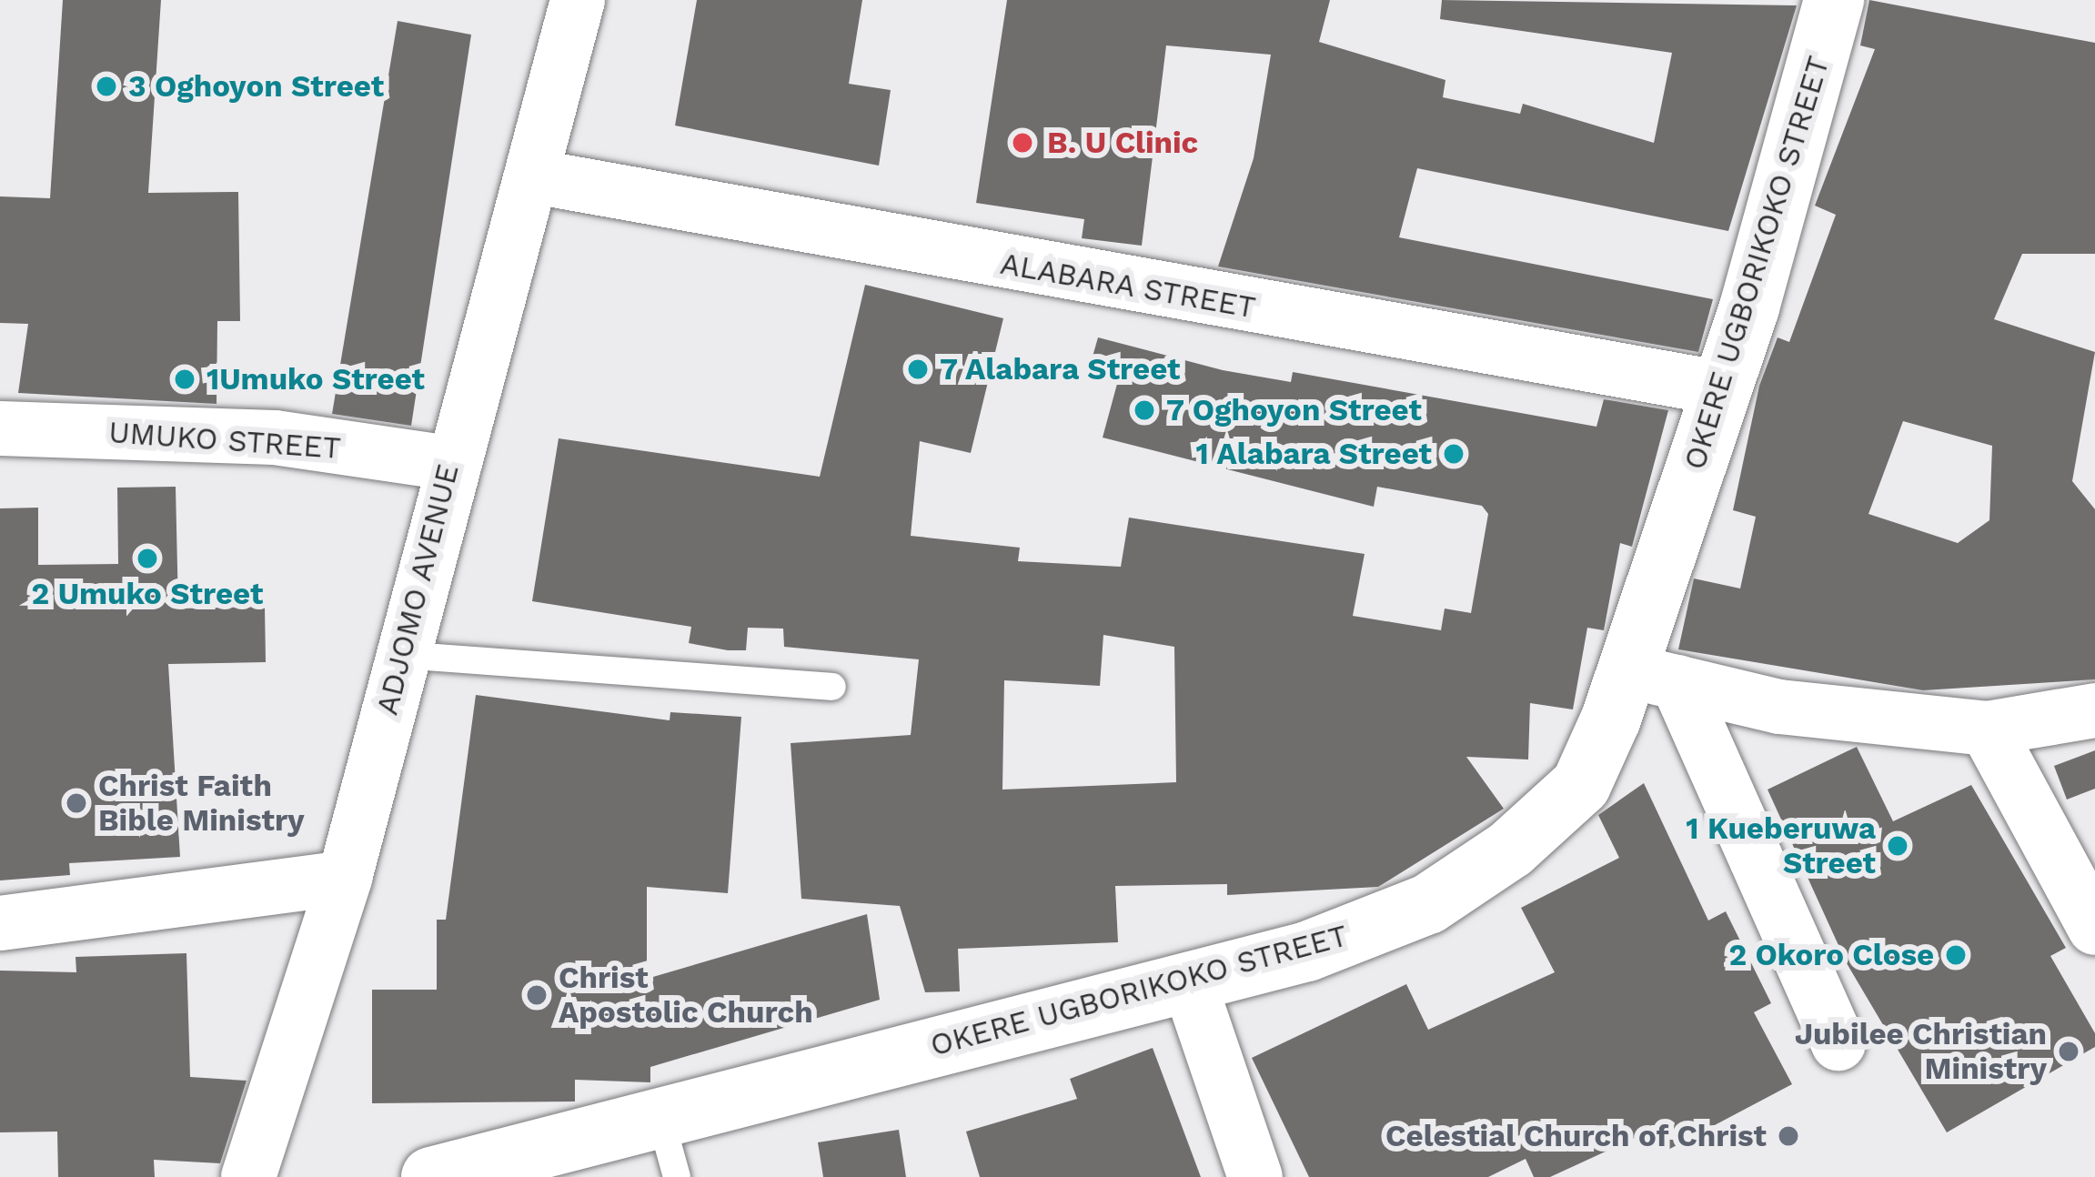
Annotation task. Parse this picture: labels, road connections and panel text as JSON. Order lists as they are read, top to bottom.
{
  "streets": {
    "street": [
      "OKERE UGBORIKOKO STREET",
      "ALABARA STREET",
      "UMUKO STREET",
      "ADJOMO AVENUE"
    ]
  },
  "crossings": [
    ["OKERE UGBORIKOKO STREET", "ALABARA STREET"],
    ["ALABARA STREET", "ADJOMO AVENUE"],
    ["UMUKO STREET", "ADJOMO AVENUE"]
  ],
  "places": [
    "3 Oghoyon Street",
    "B. U Clinic",
    "7 Alabara Street",
    "1Umuko Street",
    "7 Oghoyon Street",
    "1 Alabara Street",
    "2 Umuko Street",
    "Christ Faith Bible Ministry",
    "1 Kueberuwa Street",
    "2 Okoro Close",
    "Christ Apostolic Church",
    "Jubilee Christian Ministry",
    "Celestial Church of Christ"
  ]
}
